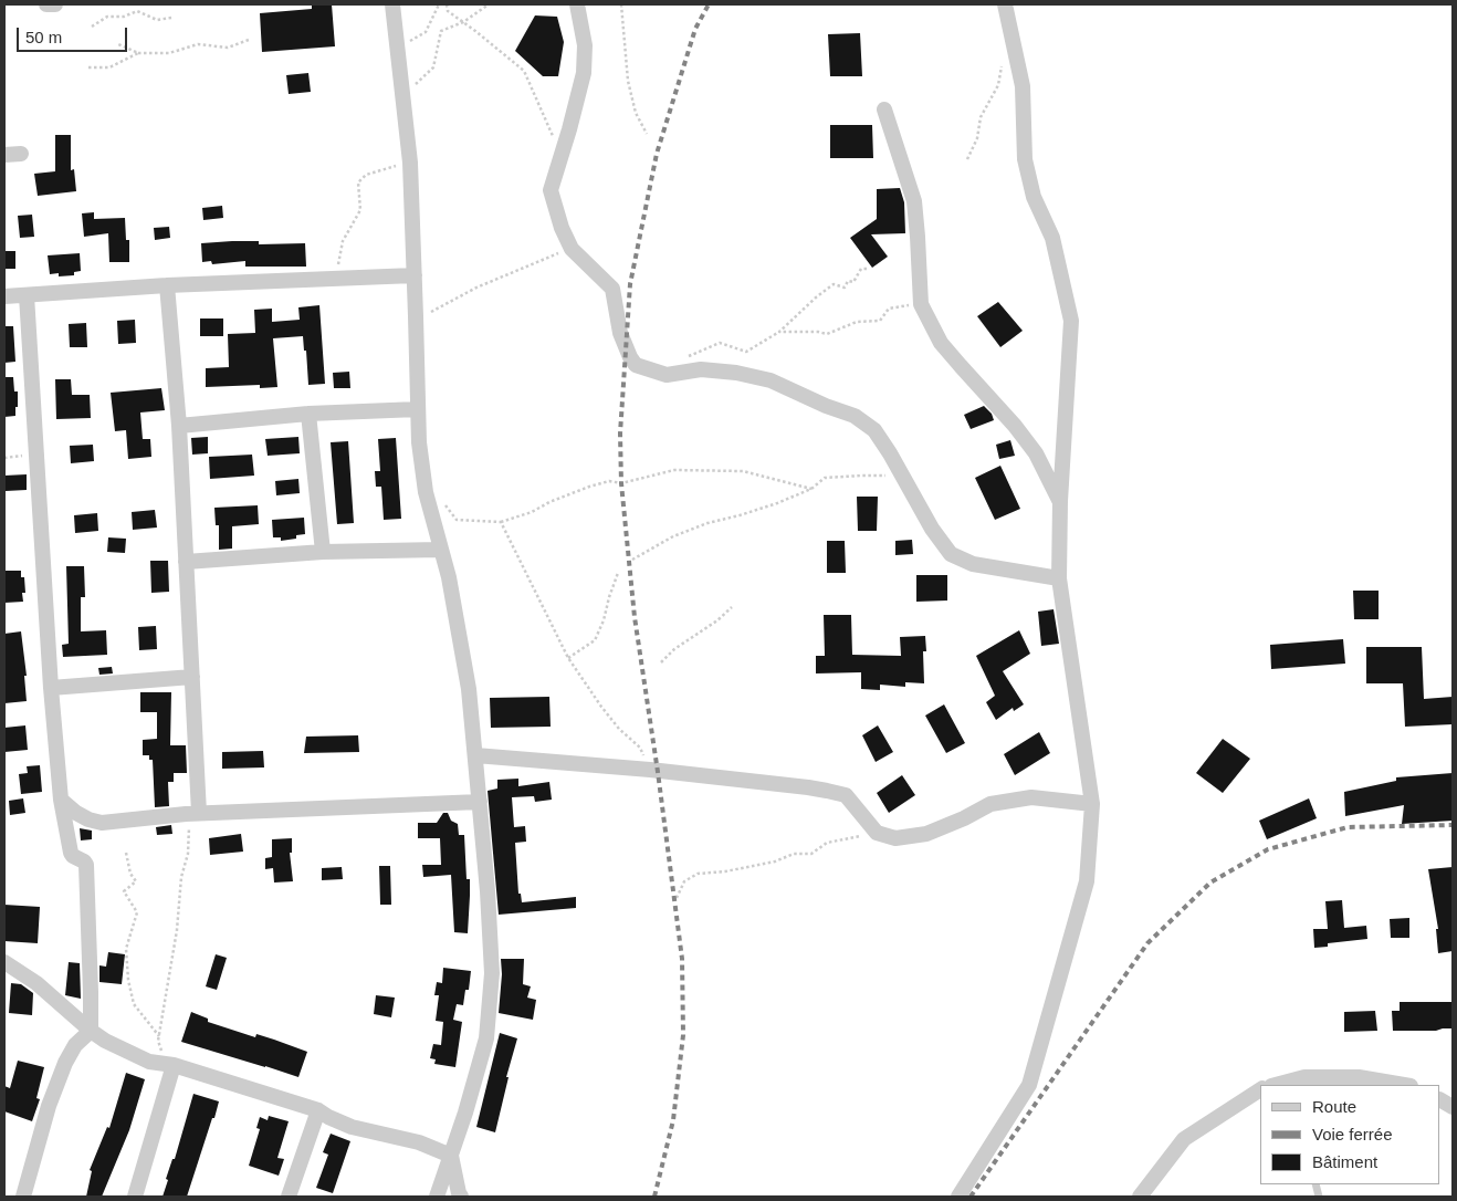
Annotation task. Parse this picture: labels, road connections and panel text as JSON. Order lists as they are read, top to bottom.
{
  "legend": ["Route", "Voie ferrée", "Bâtiment"],
  "scale_bar": "50 m"
}
